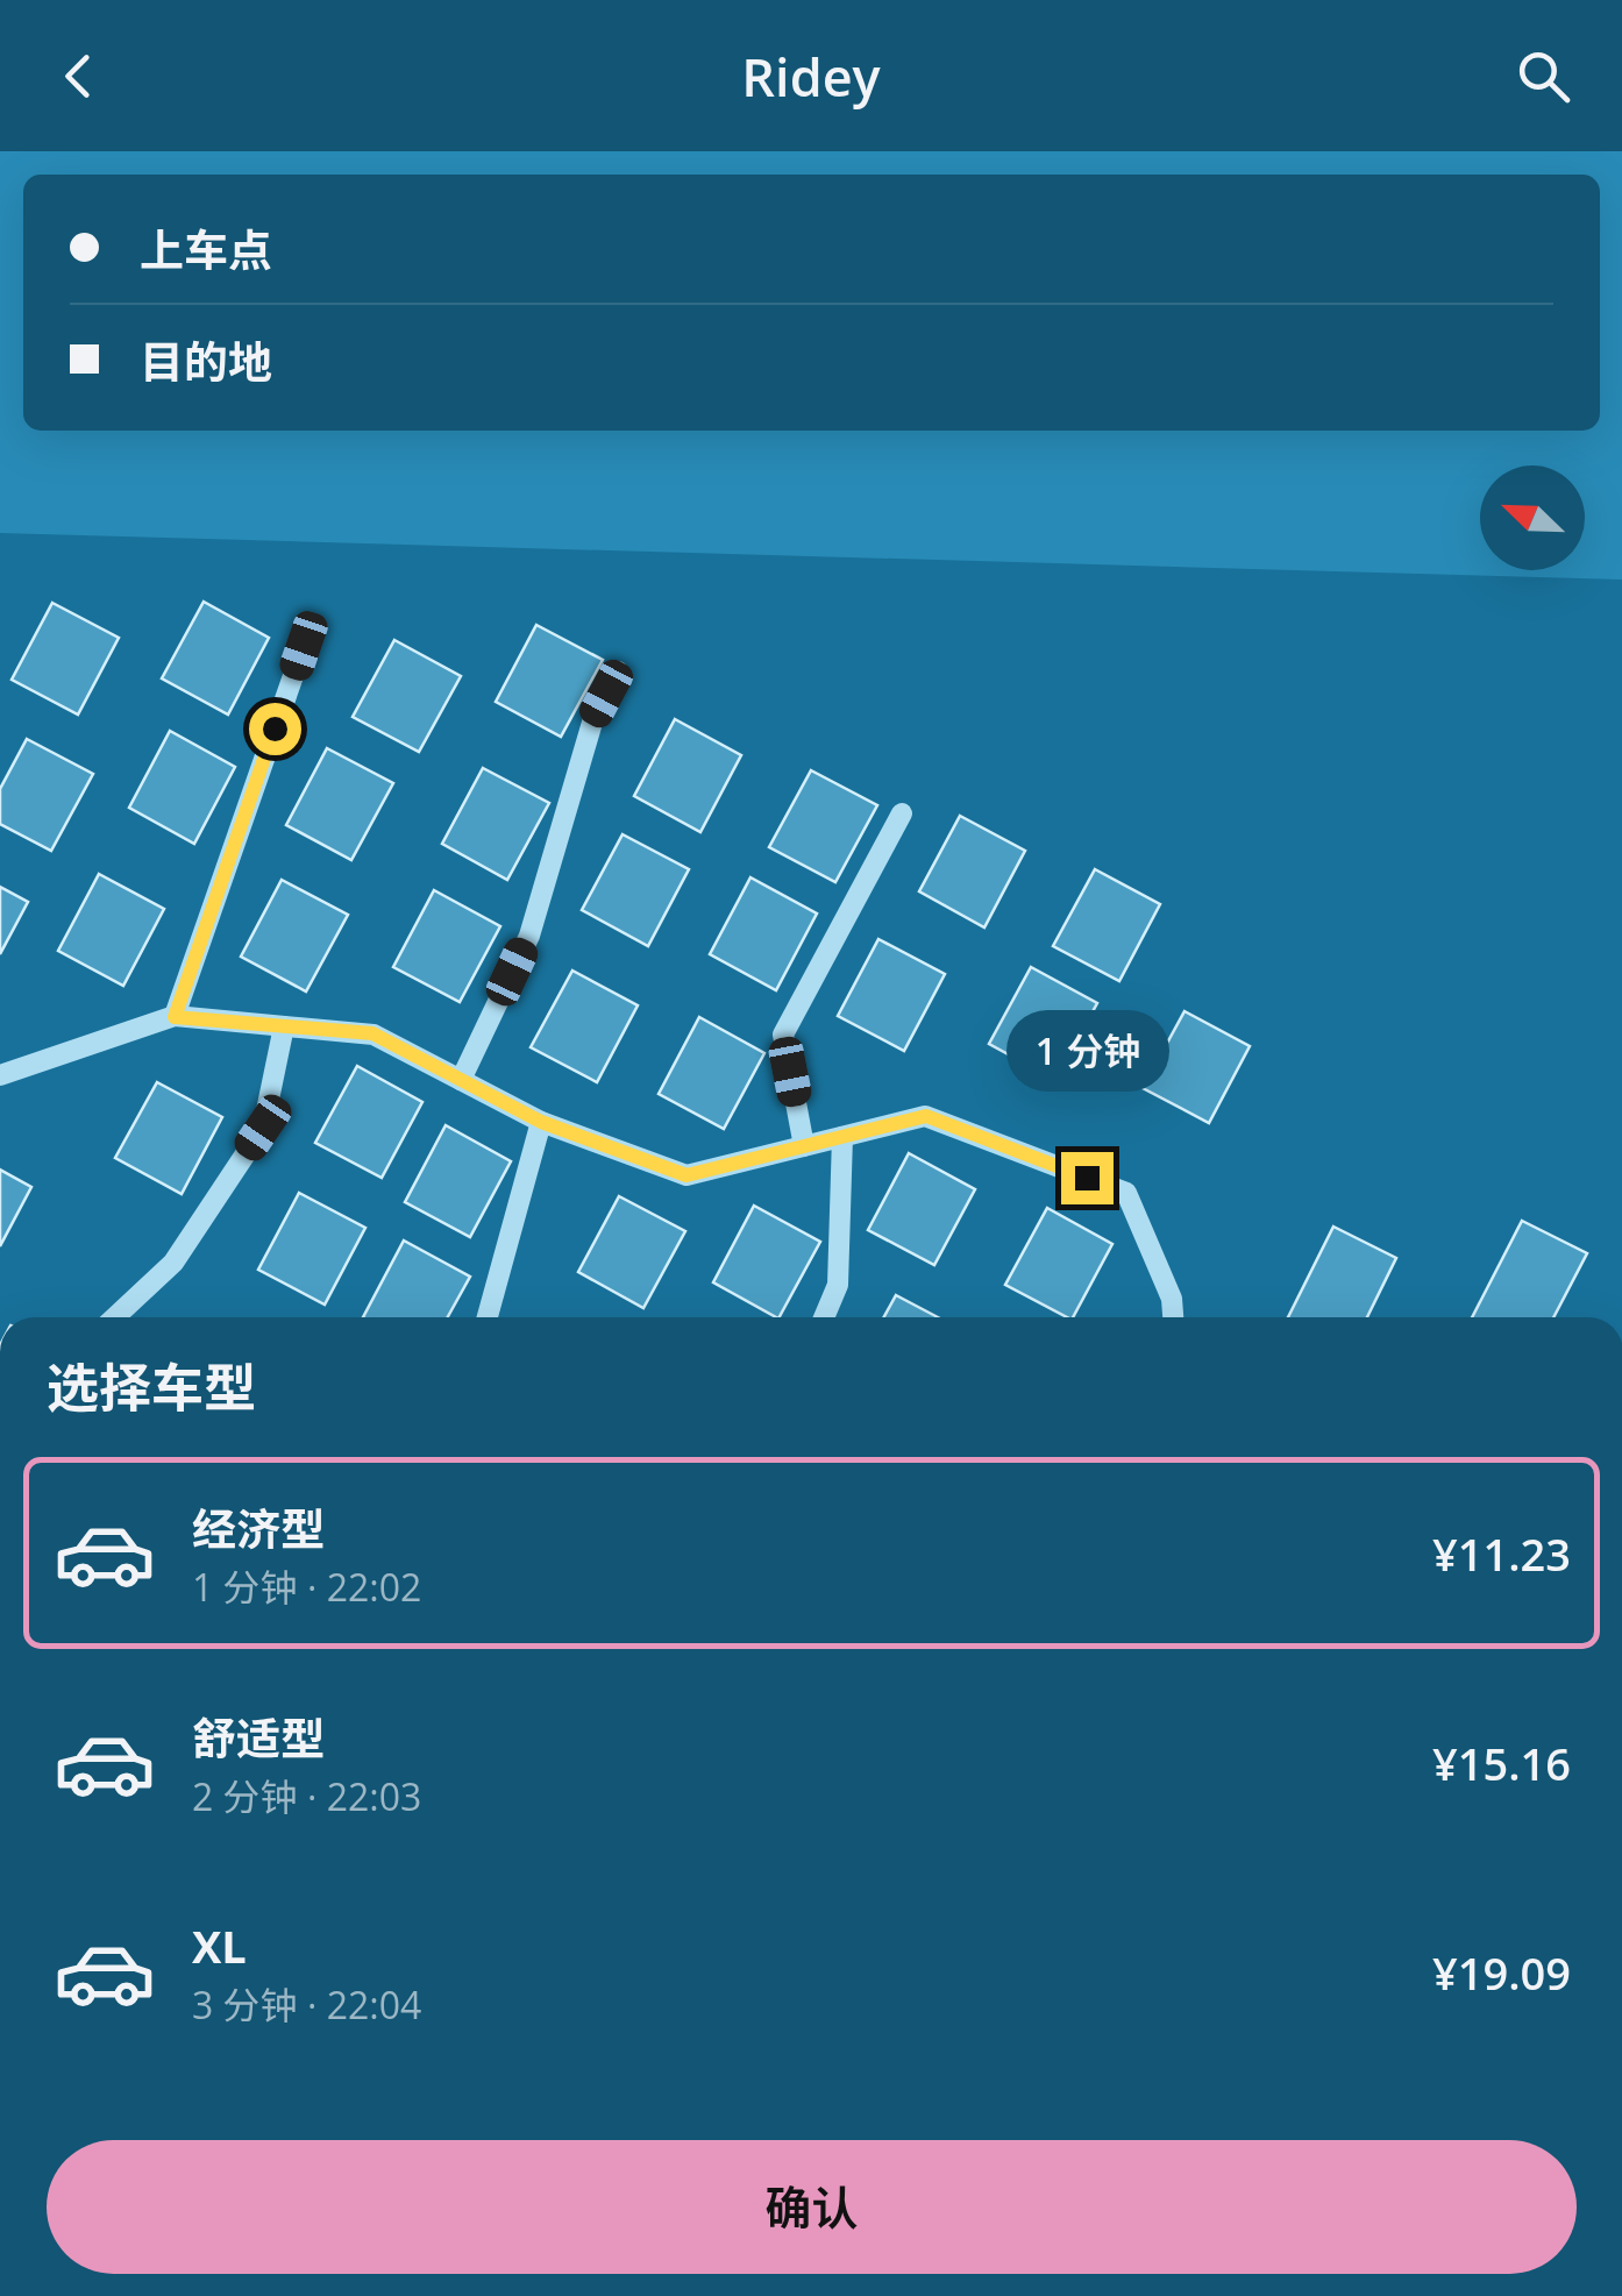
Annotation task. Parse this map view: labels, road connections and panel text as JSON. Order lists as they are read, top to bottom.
{
  "north": "top left",
  "page": {
    "header": "Ridey",
    "banner": ["上车点", "目的地"],
    "bubble": "1 分钟",
    "heading": "选择车型",
    "list": [
      {
        "name": "经济型",
        "note": "1 分钟 · 22:02",
        "value": "¥11.23"
      },
      {
        "name": "舒适型",
        "note": "2 分钟 · 22:03",
        "value": "¥15.16"
      },
      {
        "name": "XL",
        "note": "3 分钟 · 22:04",
        "value": "¥19.09"
      }
    ],
    "buttons": "确认"
  }
}
